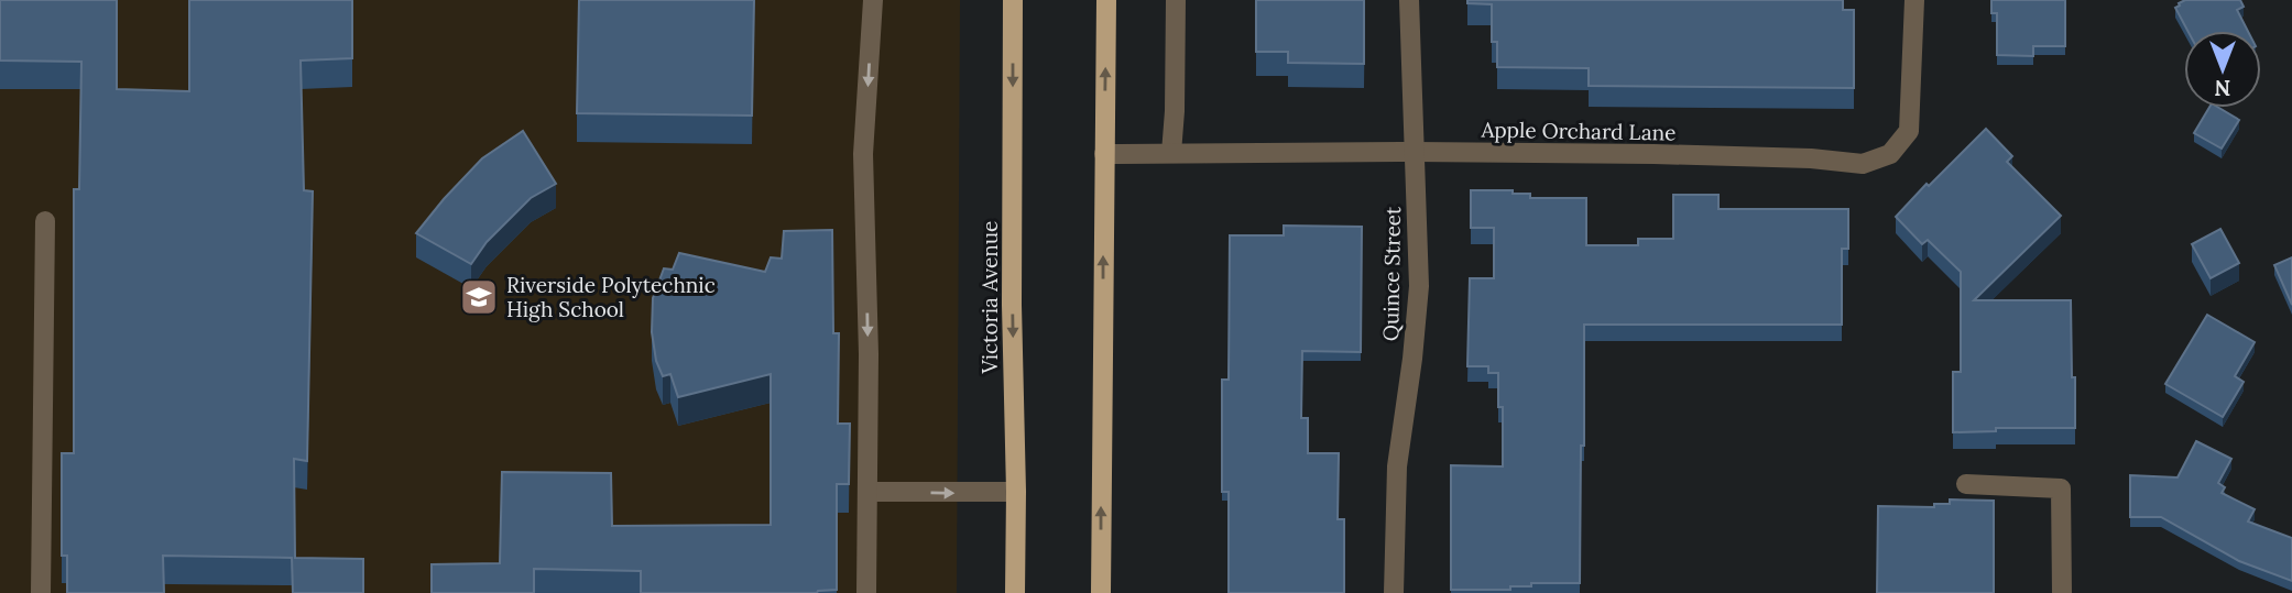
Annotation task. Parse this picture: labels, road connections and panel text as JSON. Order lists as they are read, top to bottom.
{
  "streets": {
    "main road": ["Victoria Avenue"],
    "street": ["Apple Orchard Lane", "Quince Street"]
  },
  "crossings": [
    ["Apple Orchard Lane", "Quince Street"]
  ],
  "places": {
    "school or university": ["Riverside Polytechnic High School"]
  },
  "north": "bottom"
}
